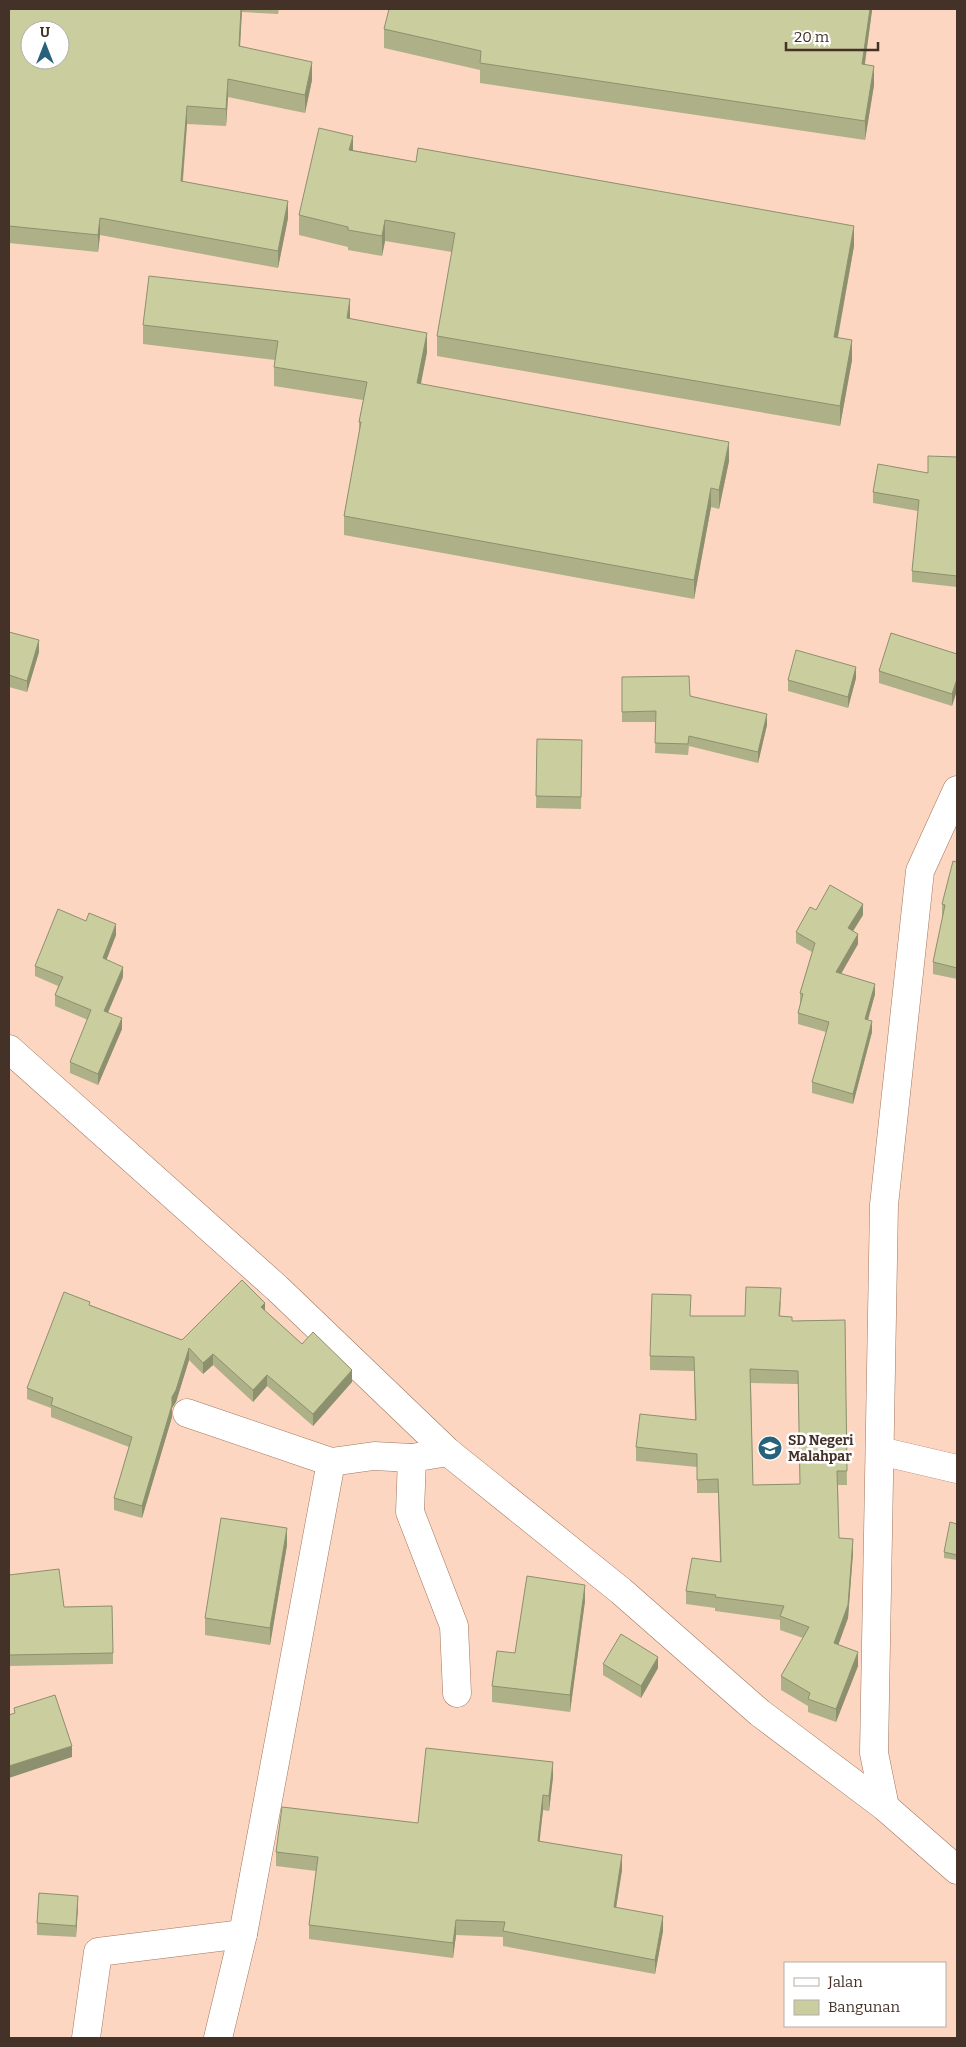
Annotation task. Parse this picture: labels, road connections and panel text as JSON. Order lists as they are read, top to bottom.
{
  "places": {
    "school or university": ["SD Negeri Malahpar"]
  },
  "legend": ["Jalan", "Bangunan"],
  "scale_bar": "20 m",
  "north": "top"
}
